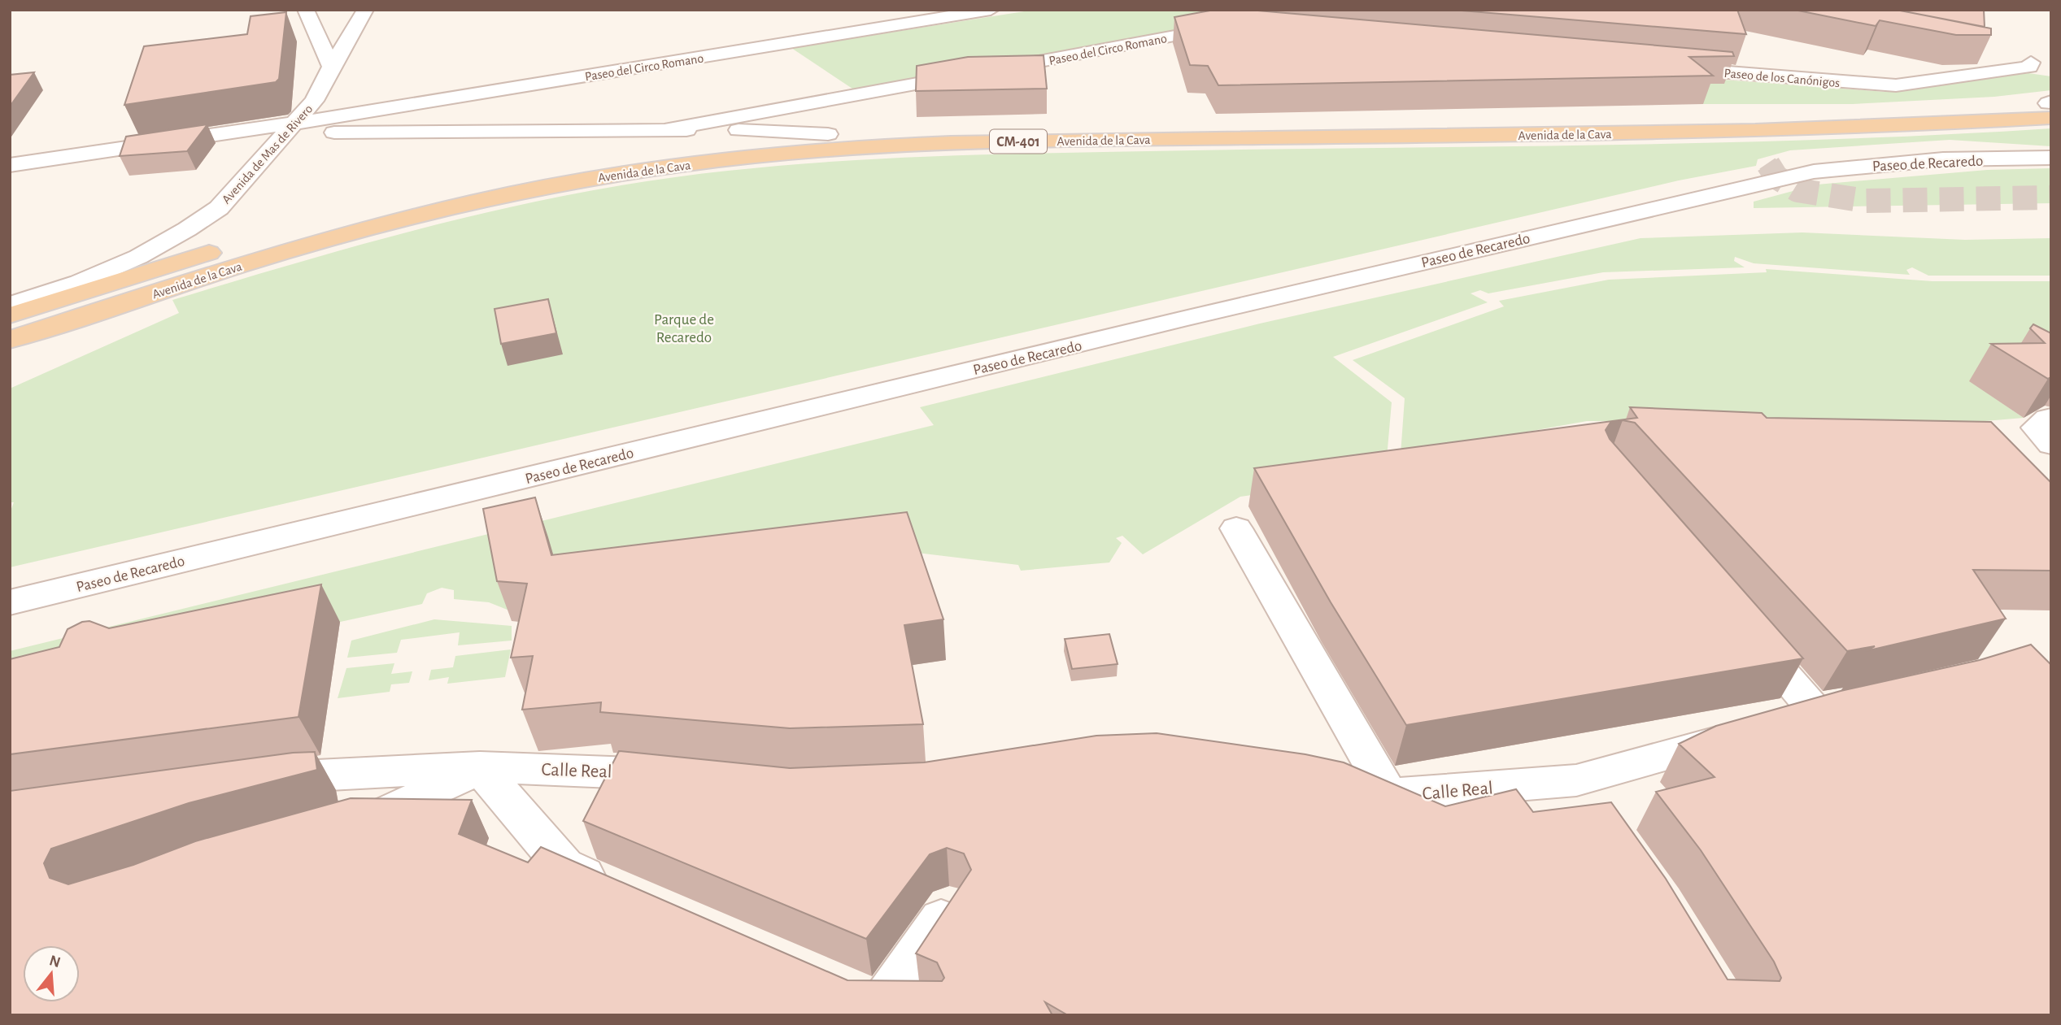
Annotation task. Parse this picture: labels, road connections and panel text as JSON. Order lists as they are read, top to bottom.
{
  "streets": {
    "main road": ["Avenida de la Cava", "CM-401"],
    "street": [
      "Paseo del Circo Romano",
      "Paseo de los Canónigos",
      "Avenida de Mas de Rivero",
      "Paseo de Recaredo",
      "Calle Real"
    ]
  },
  "crossings": [
    ["Paseo del Circo Romano", "Avenida de Mas de Rivero"]
  ],
  "parks": ["Parque de Recaredo"],
  "north": "top"
}
